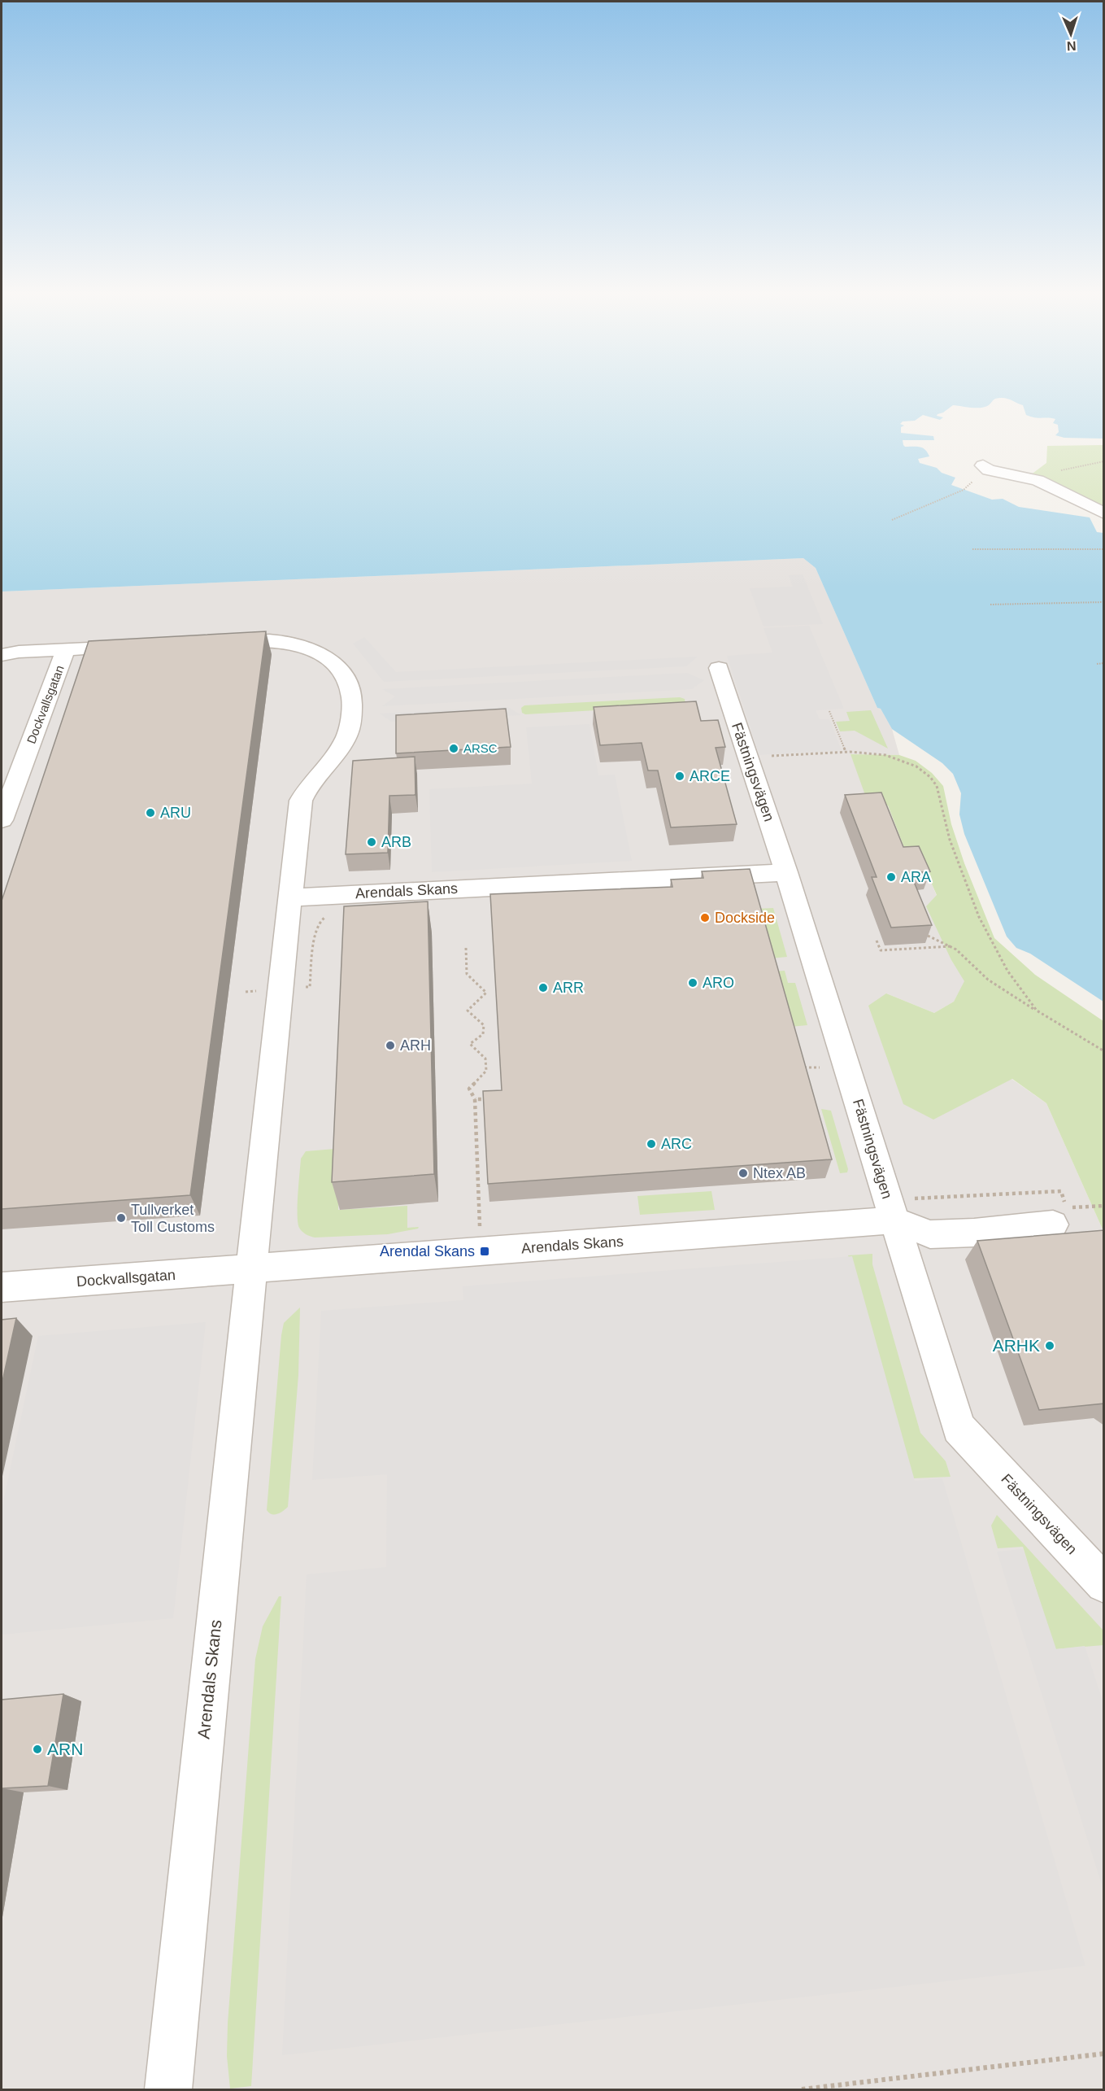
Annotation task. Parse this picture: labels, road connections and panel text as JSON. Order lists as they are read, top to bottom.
{
  "streets": {
    "street": ["Dockvallsgatan", "Fästningsvägen", "Arendals Skans"]
  },
  "crossings": [
    ["Dockvallsgatan", "Arendals Skans"],
    ["Fästningsvägen", "Arendals Skans"]
  ],
  "places": {
    "other": [
      "ARSC",
      "ARCE",
      "ARU",
      "ARB",
      "ARA",
      "Dockside",
      "ARO",
      "ARR",
      "ARH",
      "ARC",
      "Ntex AB",
      "Tullverket Toll Customs",
      "ARHK",
      "ARN"
    ],
    "transit": ["Arendal Skans"]
  },
  "north": "bottom"
}
